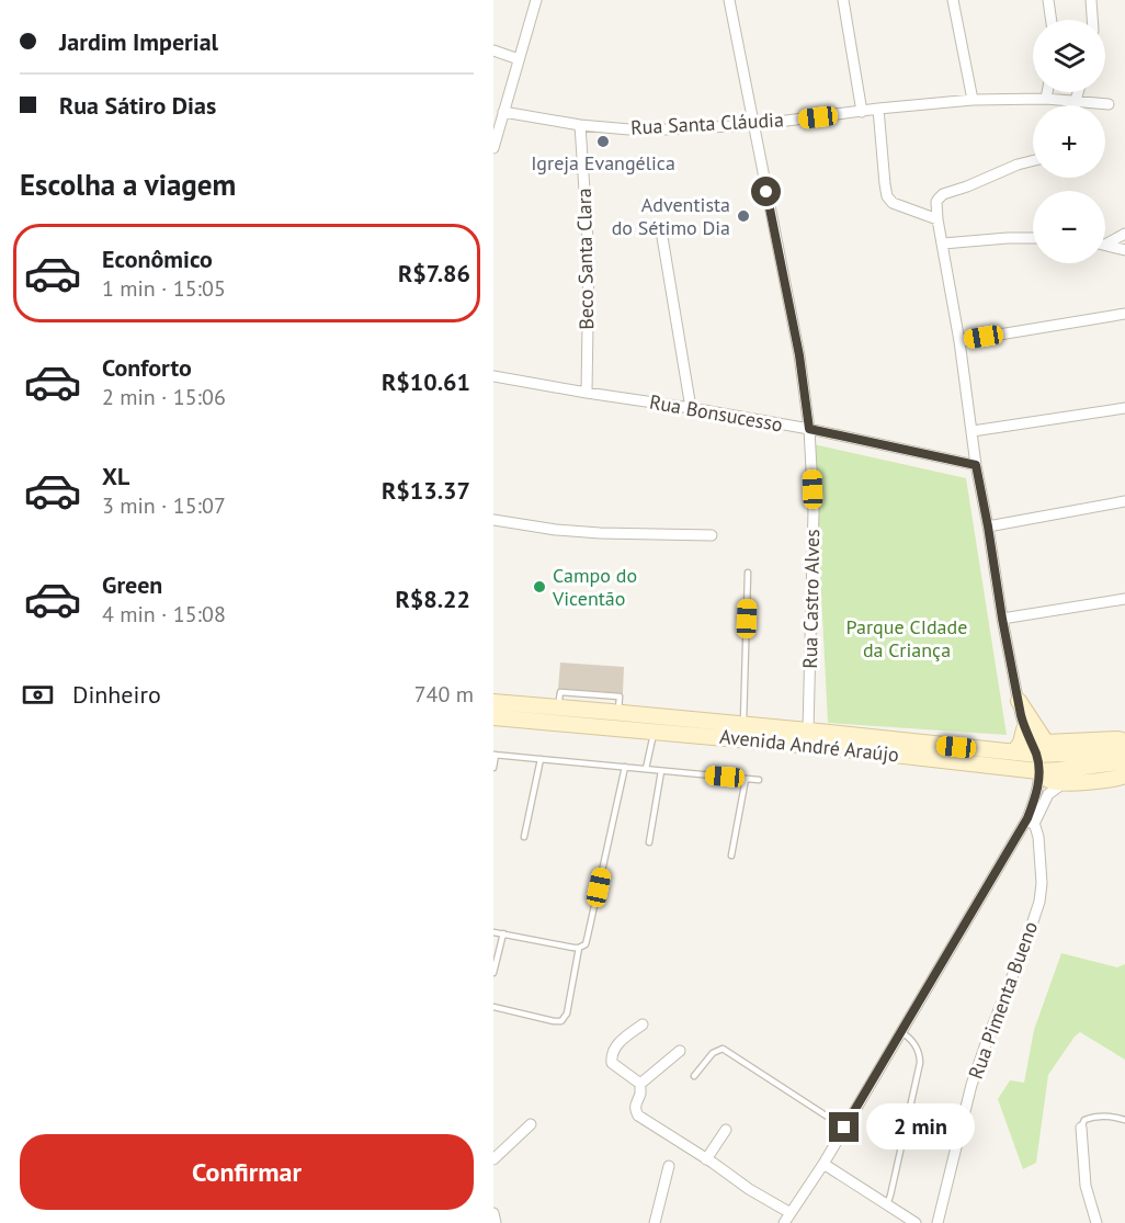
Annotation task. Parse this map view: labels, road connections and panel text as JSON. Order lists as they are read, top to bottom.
{
  "streets": {
    "main road": ["Avenida André Araújo"],
    "street": [
      "Rua Santa Cláudia",
      "Beco Santa Clara",
      "Rua Bonsucesso",
      "Rua Castro Alves",
      "Rua Pimenta Bueno"
    ]
  },
  "crossings": [
    ["Rua Santa Cláudia", "Beco Santa Clara"],
    ["Rua Santa Cláudia", "Rua Castro Alves"],
    ["Beco Santa Clara", "Rua Bonsucesso"],
    ["Rua Bonsucesso", "Rua Castro Alves"],
    ["Rua Castro Alves", "Avenida André Araújo"]
  ],
  "parks": ["Parque CIdade da Criança"],
  "places": ["Igreja Evangélica", "Adventista do Sétimo Dia", "Campo do Vicentão"],
  "page": {
    "banner": ["Jardim Imperial", "Rua Sátiro Dias"],
    "map_buttons": ["+", "−"],
    "heading": "Escolha a viagem",
    "list": [
      {
        "name": "Econômico",
        "note": "1 min · 15:05",
        "value": "R$7.86"
      },
      {
        "name": "Conforto",
        "note": "2 min · 15:06",
        "value": "R$10.61"
      },
      {
        "name": "XL",
        "note": "3 min · 15:07",
        "value": "R$13.37"
      },
      {
        "name": "Green",
        "note": "4 min · 15:08",
        "value": "R$8.22"
      }
    ],
    "pay": ["Dinheiro", "740 m"],
    "bubble": "2 min",
    "buttons": "Confirmar"
  }
}
